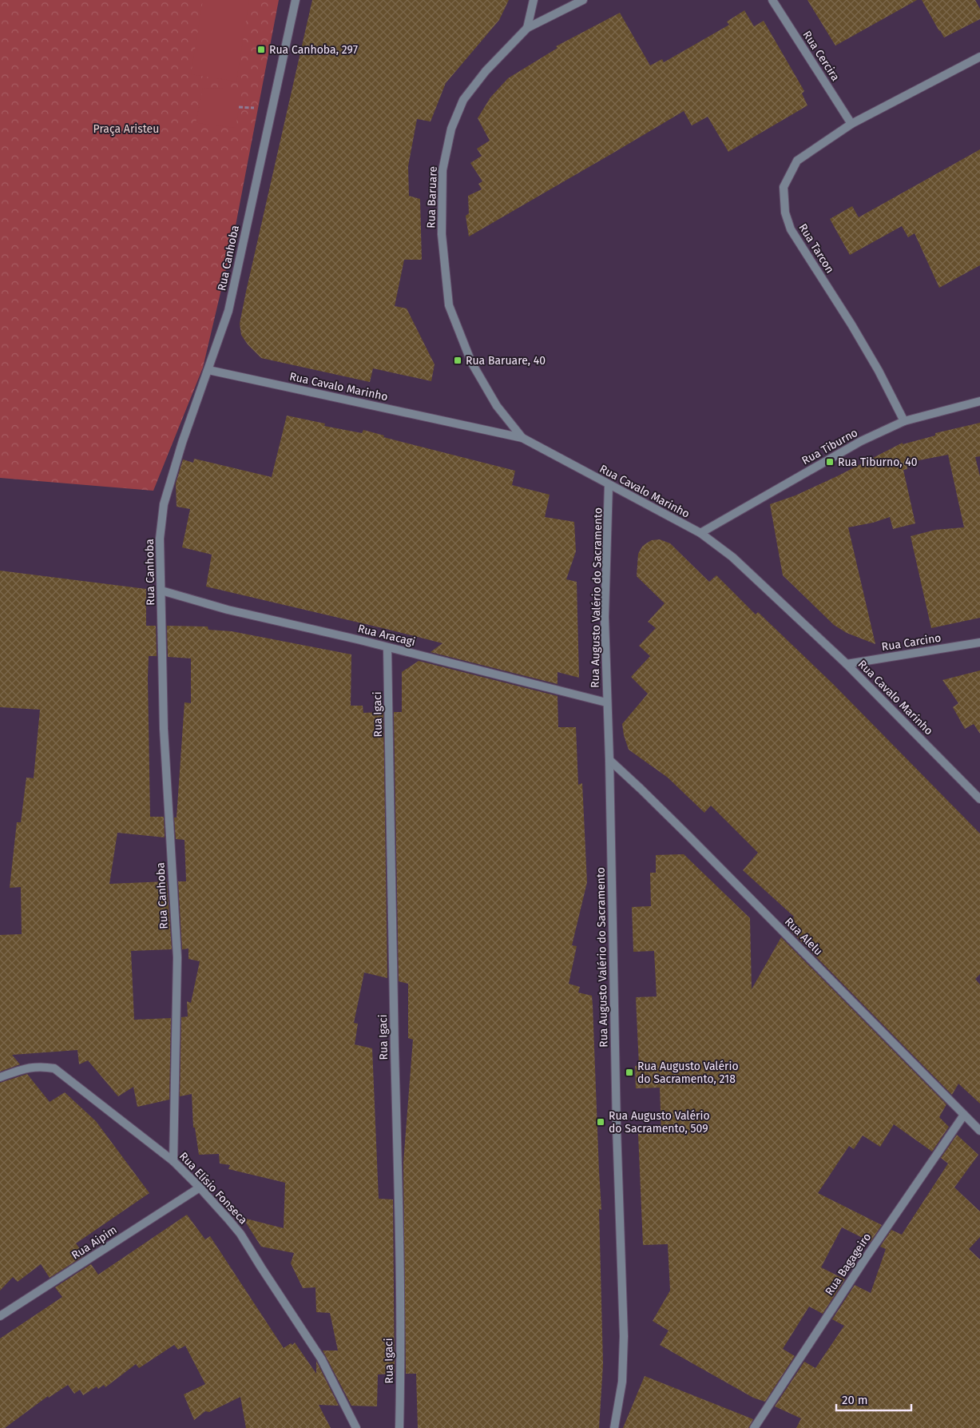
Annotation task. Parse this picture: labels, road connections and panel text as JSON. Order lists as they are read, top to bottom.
{
  "streets": {
    "street": [
      "Rua Cercira",
      "Rua Baruare",
      "Rua Tarcon",
      "Rua Canhoba",
      "Rua Cavalo Marinho",
      "Rua Tiburno",
      "Rua Augusto Valério do Sacramento",
      "Rua Aracagi",
      "Rua Carcino",
      "Rua Igaci",
      "Rua Alelu",
      "Rua Elísio Fonseca",
      "Rua Aipim",
      "Rua Bagageiro"
    ]
  },
  "crossings": [
    ["Rua Cercira", "Rua Tarcon"],
    ["Rua Baruare", "Rua Cavalo Marinho"],
    ["Rua Tarcon", "Rua Tiburno"],
    ["Rua Canhoba", "Rua Cavalo Marinho"],
    ["Rua Canhoba", "Rua Aracagi"],
    ["Rua Canhoba", "Rua Elísio Fonseca"],
    ["Rua Cavalo Marinho", "Rua Tiburno"],
    ["Rua Cavalo Marinho", "Rua Augusto Valério do Sacramento"],
    ["Rua Cavalo Marinho", "Rua Carcino"],
    ["Rua Augusto Valério do Sacramento", "Rua Aracagi"],
    ["Rua Augusto Valério do Sacramento", "Rua Alelu"],
    ["Rua Aracagi", "Rua Igaci"],
    ["Rua Alelu", "Rua Bagageiro"],
    ["Rua Elísio Fonseca", "Rua Aipim"]
  ],
  "parks": ["Praça Aristeu"],
  "places": {
    "transit": [
      "Rua Canhoba, 297",
      "Rua Baruare, 40",
      "Rua Tiburno, 40",
      "Rua Augusto Valério do Sacramento, 218",
      "Rua Augusto Valério do Sacramento, 509"
    ]
  },
  "scale_bar": "20 m"
}
